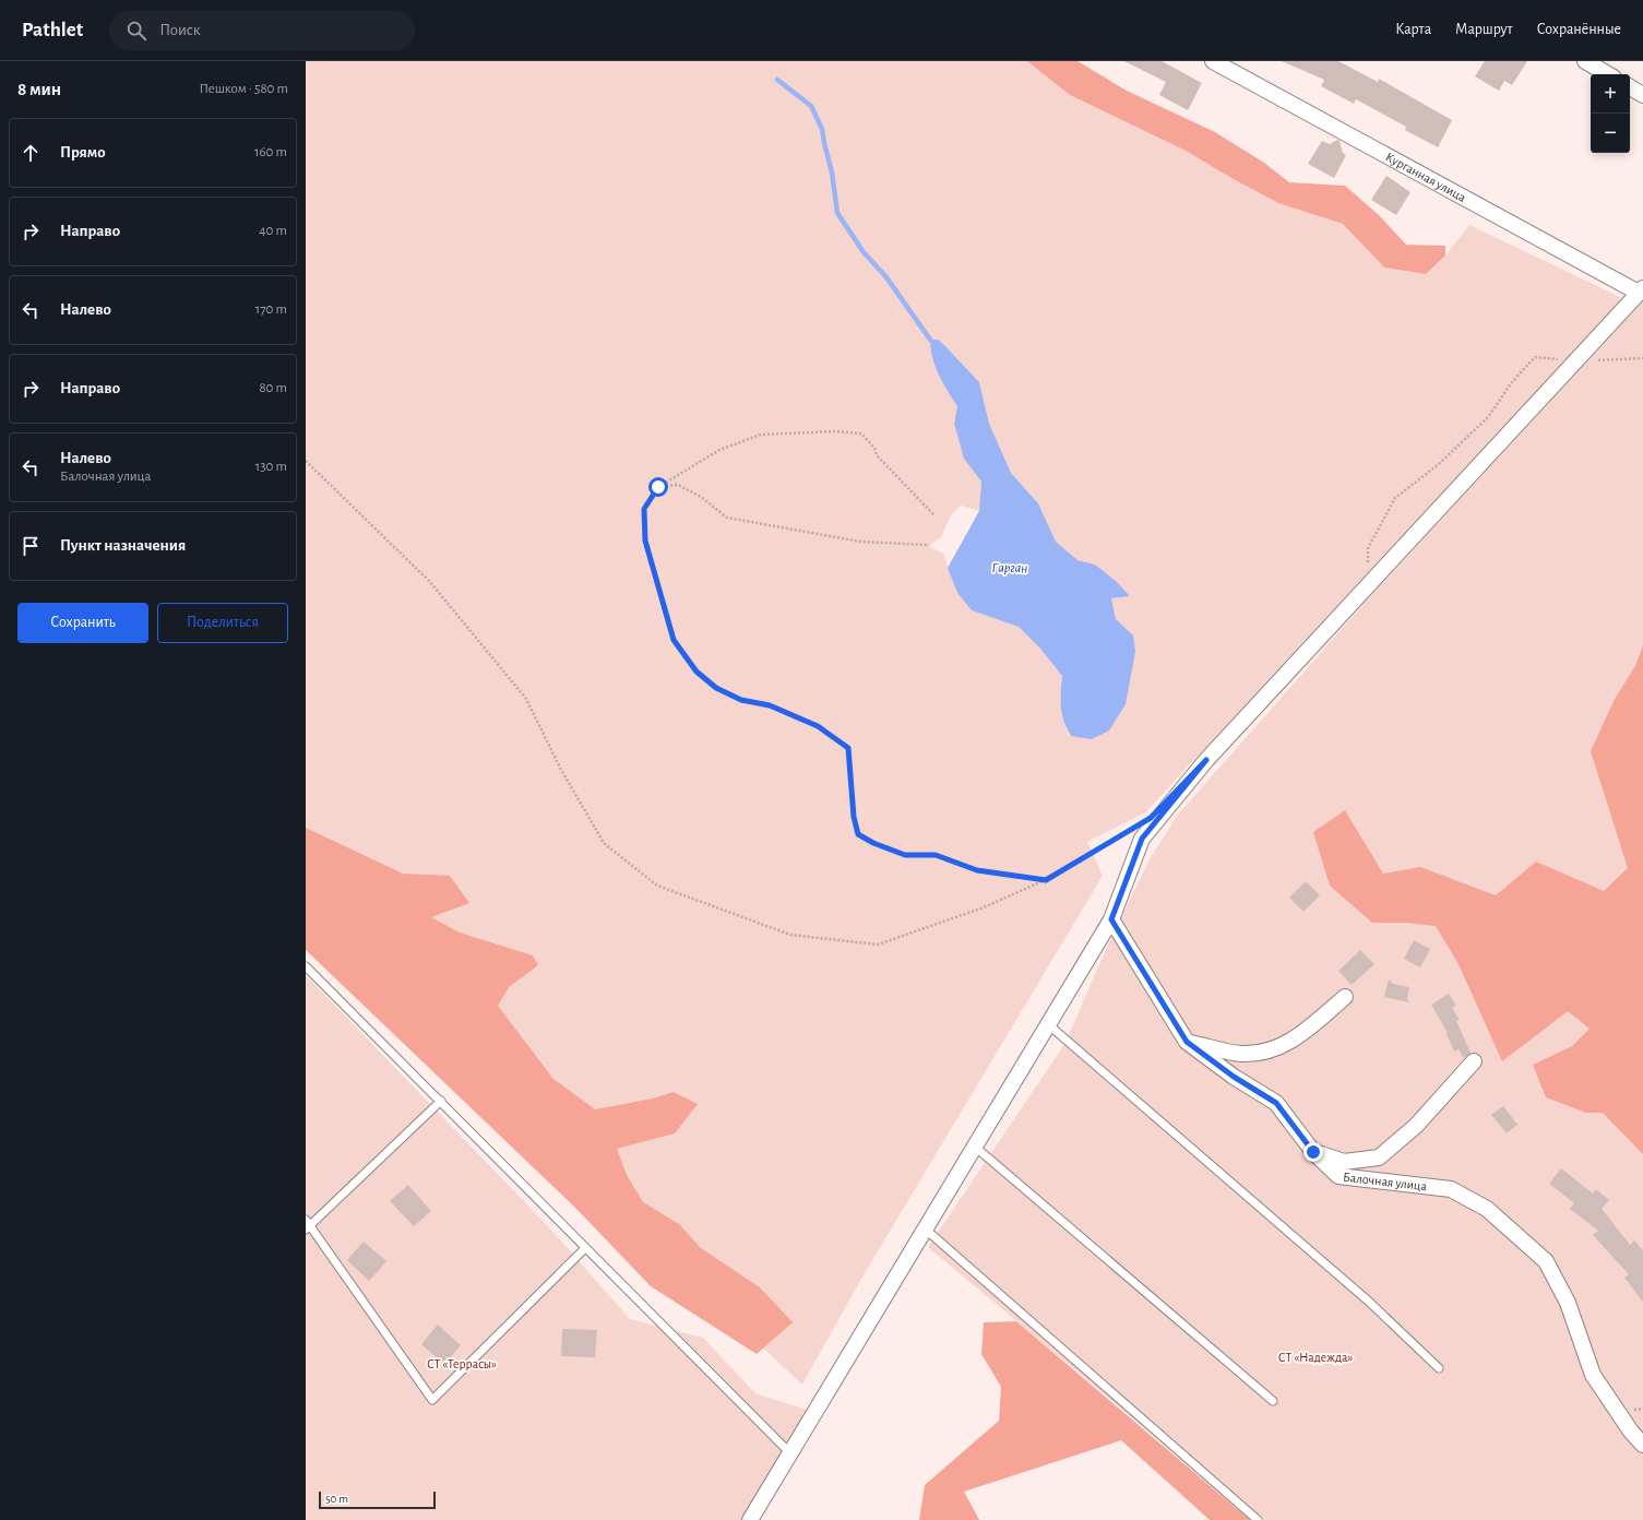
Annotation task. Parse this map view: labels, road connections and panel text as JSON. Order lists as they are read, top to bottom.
{
  "streets": {
    "street": ["Курганная улица", "Балочная улица"]
  },
  "water": ["Гарган"],
  "parks": ["СТ «Надежда»", "СТ «Террасы»"],
  "scale_bar": "50 m",
  "page": {
    "header": "Pathlet",
    "search": "Поиск",
    "nav": ["Карта", "Маршрут", "Сохранённые"],
    "heading": ["8 мин", "Пешком · 580 m"],
    "map_buttons": ["+", "−"],
    "list": [
      ["Прямо", "160 m"],
      ["Направо", "40 m"],
      ["Налево", "170 m"],
      ["Направо", "80 m"],
      ["Налево", "Балочная улица", "130 m"],
      "Пункт назначения"
    ],
    "buttons": ["Сохранить", "Поделиться"],
    "scale": "50 m"
  }
}
